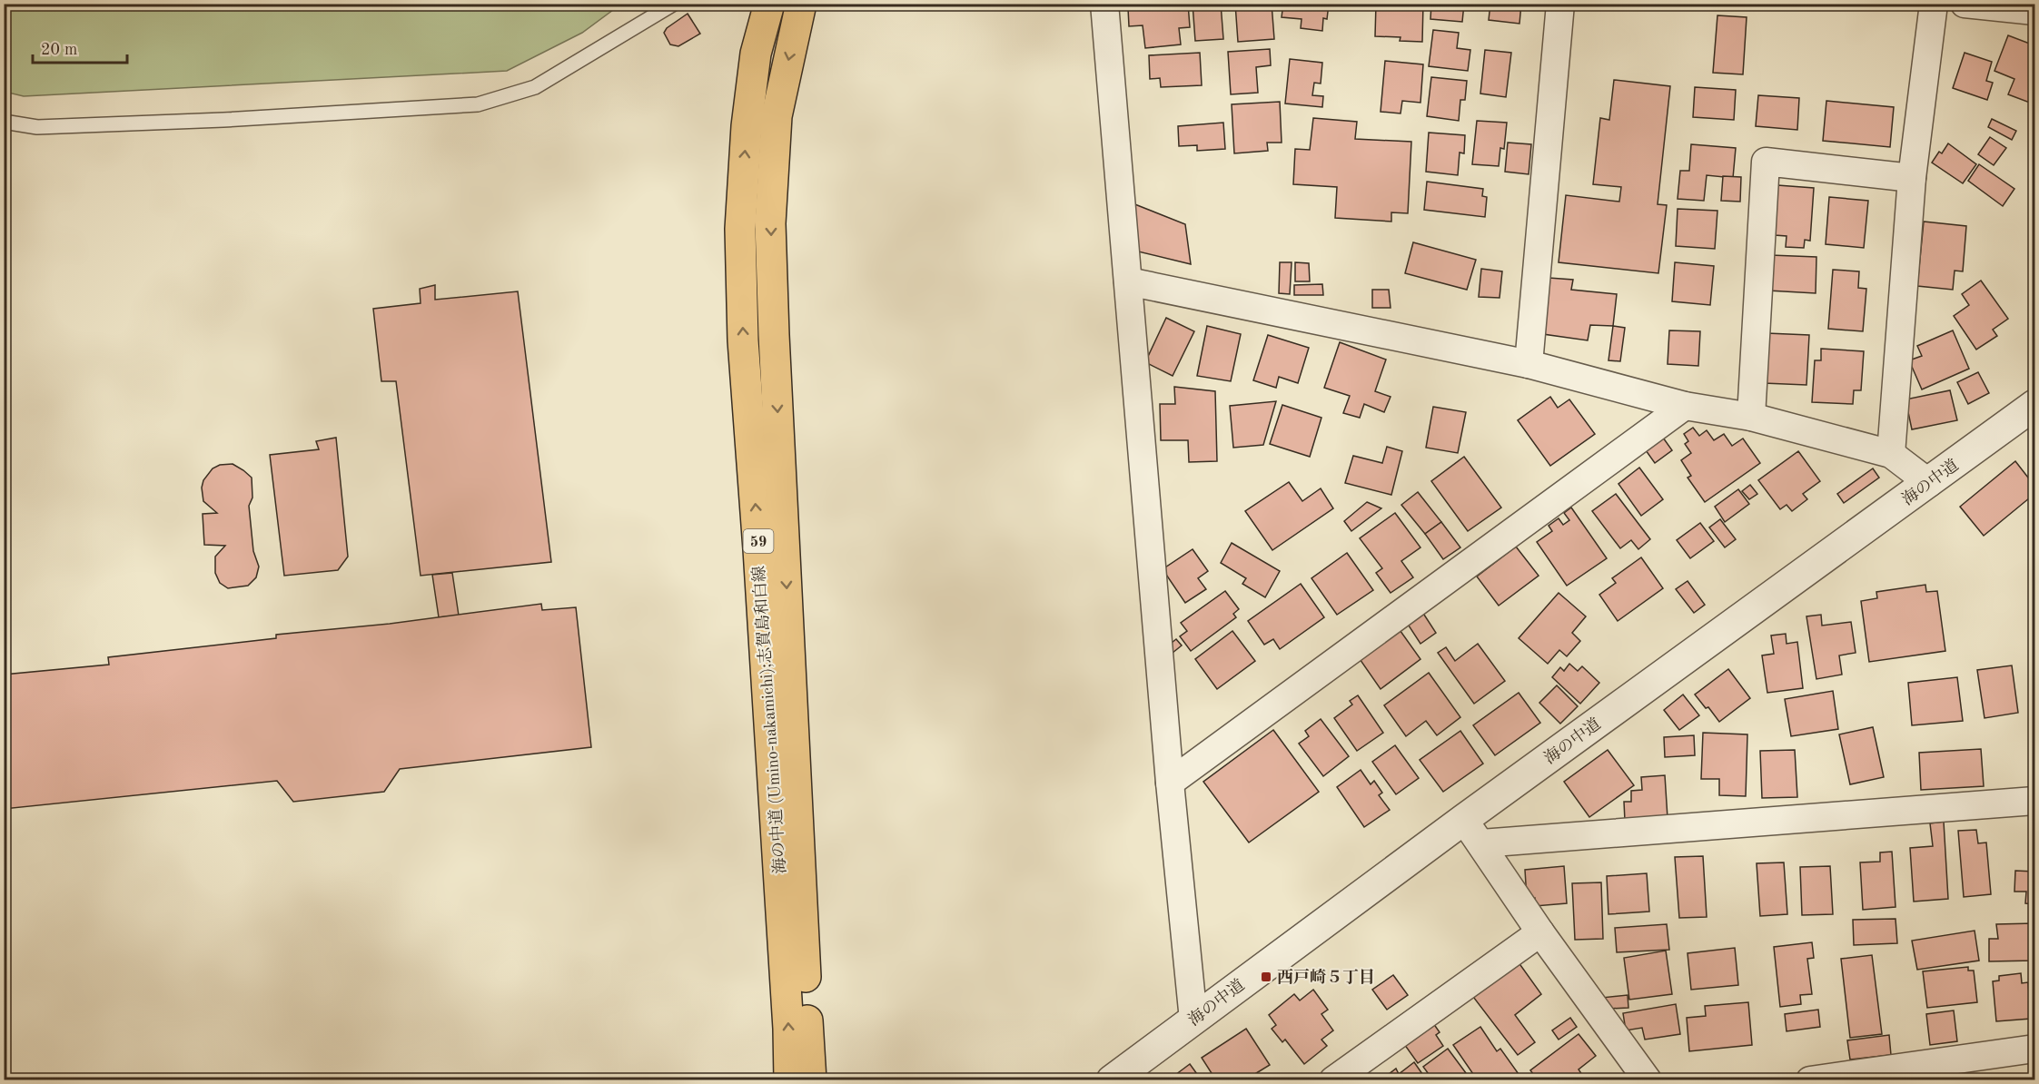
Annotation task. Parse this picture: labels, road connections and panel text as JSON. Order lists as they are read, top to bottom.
{
  "streets": {
    "main road": ["59", "海の中道 (Umino-nakamichi);志賀島和白線"],
    "street": ["海の中道"]
  },
  "places": {
    "transit": ["西戸崎５丁目"]
  },
  "scale_bar": "20 m"
}
